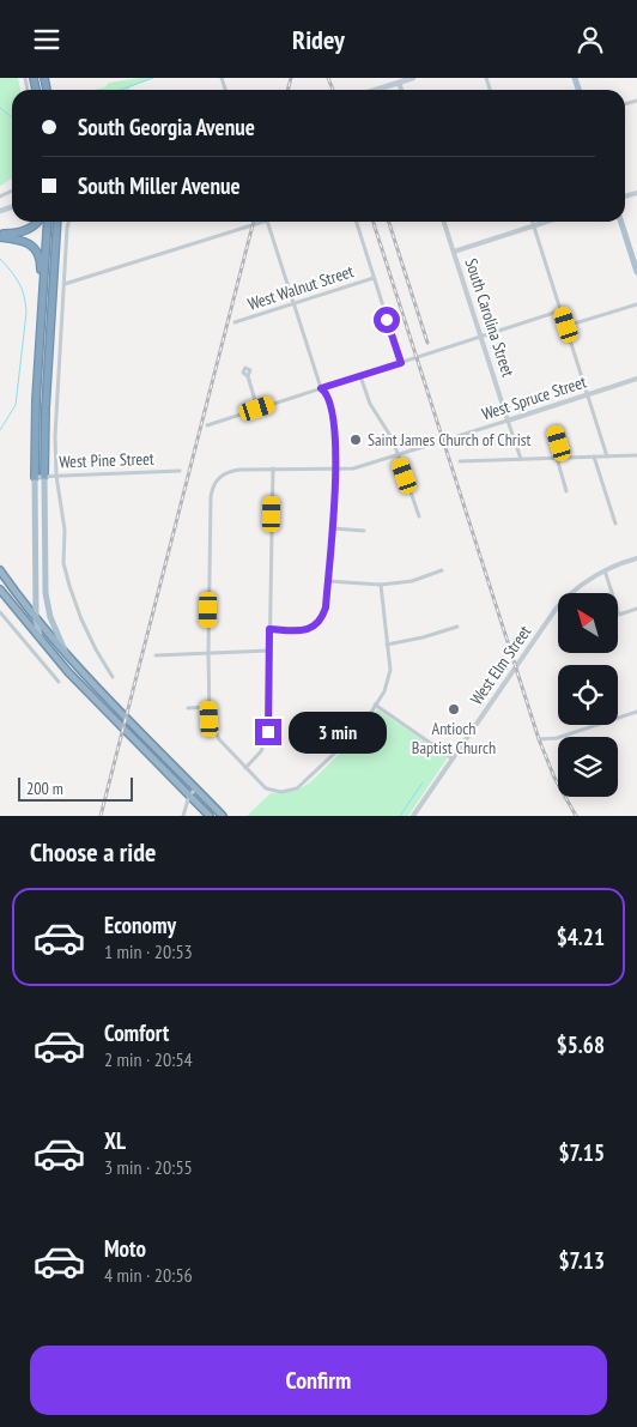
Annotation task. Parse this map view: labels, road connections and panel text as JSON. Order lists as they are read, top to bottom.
{
  "streets": {
    "street": [
      "West Walnut Street",
      "South Carolina Street",
      "West Spruce Street",
      "West Pine Street",
      "West Elm Street"
    ]
  },
  "crossings": [
    ["South Carolina Street", "West Spruce Street"]
  ],
  "places": ["Saint James Church of Christ", "Antioch Baptist Church"],
  "scale_bar": "200 m",
  "north": "top left",
  "page": {
    "header": "Ridey",
    "banner": ["South Georgia Avenue", "South Miller Avenue"],
    "bubble": "3 min",
    "scale": "200 m",
    "heading": "Choose a ride",
    "list": [
      {
        "name": "Economy",
        "note": "1 min · 20:53",
        "value": "$4.21"
      },
      {
        "name": "Comfort",
        "note": "2 min · 20:54",
        "value": "$5.68"
      },
      {
        "name": "XL",
        "note": "3 min · 20:55",
        "value": "$7.15"
      },
      {
        "name": "Moto",
        "note": "4 min · 20:56",
        "value": "$7.13"
      }
    ],
    "buttons": "Confirm"
  }
}
